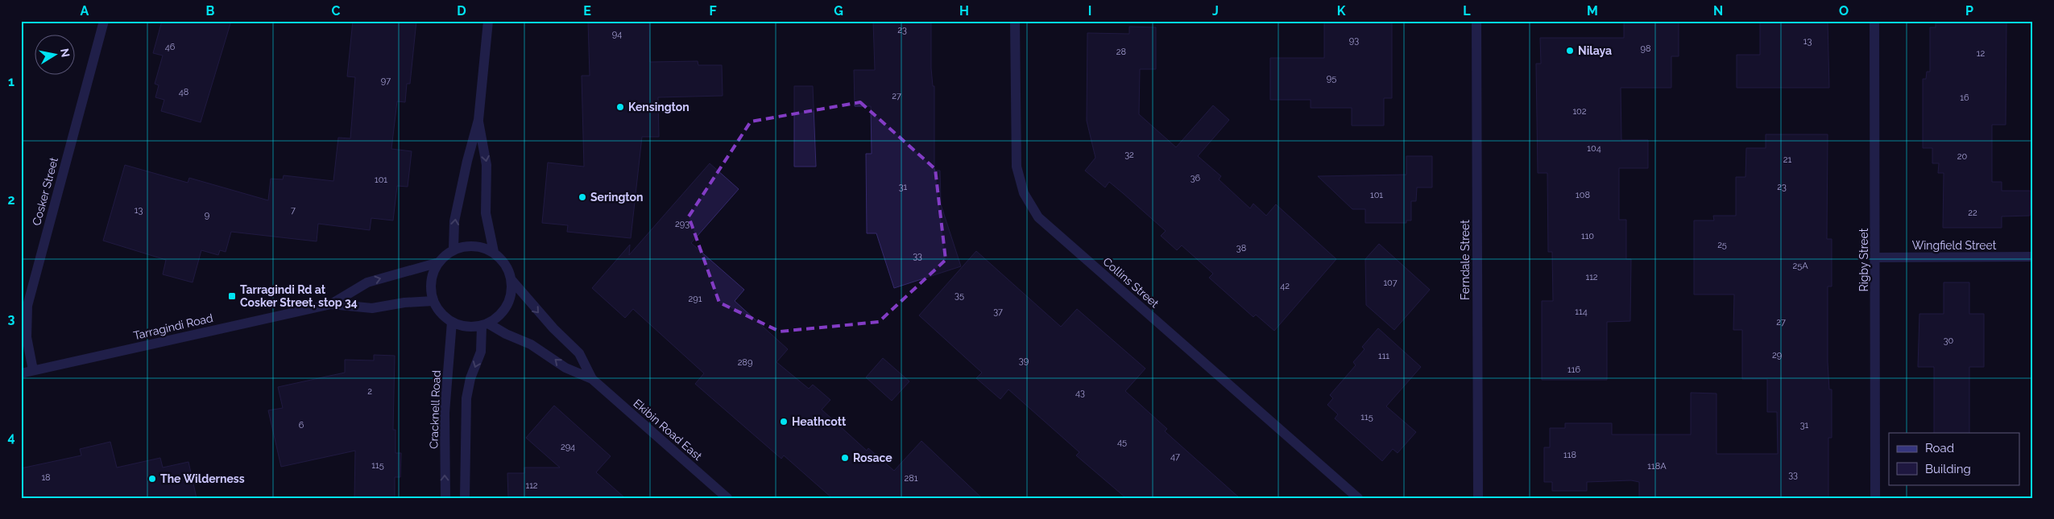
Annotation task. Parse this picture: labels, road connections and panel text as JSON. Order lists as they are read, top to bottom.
{
  "streets": {
    "street": [
      "Cosker Street",
      "Wingfield Street",
      "Ferndale Street",
      "Rigby Street",
      "Collins Street",
      "Tarragindi Road",
      "Cracknell Road",
      "Ekibin Road East"
    ]
  },
  "crossings": [
    ["Cosker Street", "Tarragindi Road"],
    ["Wingfield Street", "Rigby Street"],
    ["Tarragindi Road", "Cracknell Road"],
    ["Tarragindi Road", "Ekibin Road East"],
    ["Cracknell Road", "Ekibin Road East"]
  ],
  "places": {
    "other": [
      "Nilaya",
      "Kensington",
      "Serington",
      "Heathcott",
      "Rosace",
      "The Wilderness"
    ],
    "transit": ["Tarragindi Rd at Cosker Street, stop 34"]
  },
  "house_numbers": [
    "23",
    "94",
    "93",
    "13",
    "46",
    "98",
    "28",
    "12",
    "95",
    "97",
    "48",
    "27",
    "16",
    "102",
    "104",
    "32",
    "20",
    "21",
    "36",
    "101",
    "31",
    "23",
    "101",
    "108",
    "13",
    "7",
    "22",
    "9",
    "293",
    "110",
    "25",
    "38",
    "33",
    "25A",
    "112",
    "107",
    "42",
    "35",
    "291",
    "37",
    "114",
    "27",
    "30",
    "29",
    "111",
    "39",
    "289",
    "116",
    "2",
    "43",
    "115",
    "6",
    "31",
    "45",
    "294",
    "118",
    "47",
    "115",
    "118A",
    "33",
    "18",
    "281",
    "112"
  ],
  "legend": ["Road", "Building"],
  "north": "right",
  "grid": {
    "columns": [
      "A",
      "B",
      "C",
      "D",
      "E",
      "F",
      "G",
      "H",
      "I",
      "J",
      "K",
      "L",
      "M",
      "N",
      "O",
      "P"
    ],
    "rows": [
      "1",
      "2",
      "3",
      "4"
    ]
  }
}
